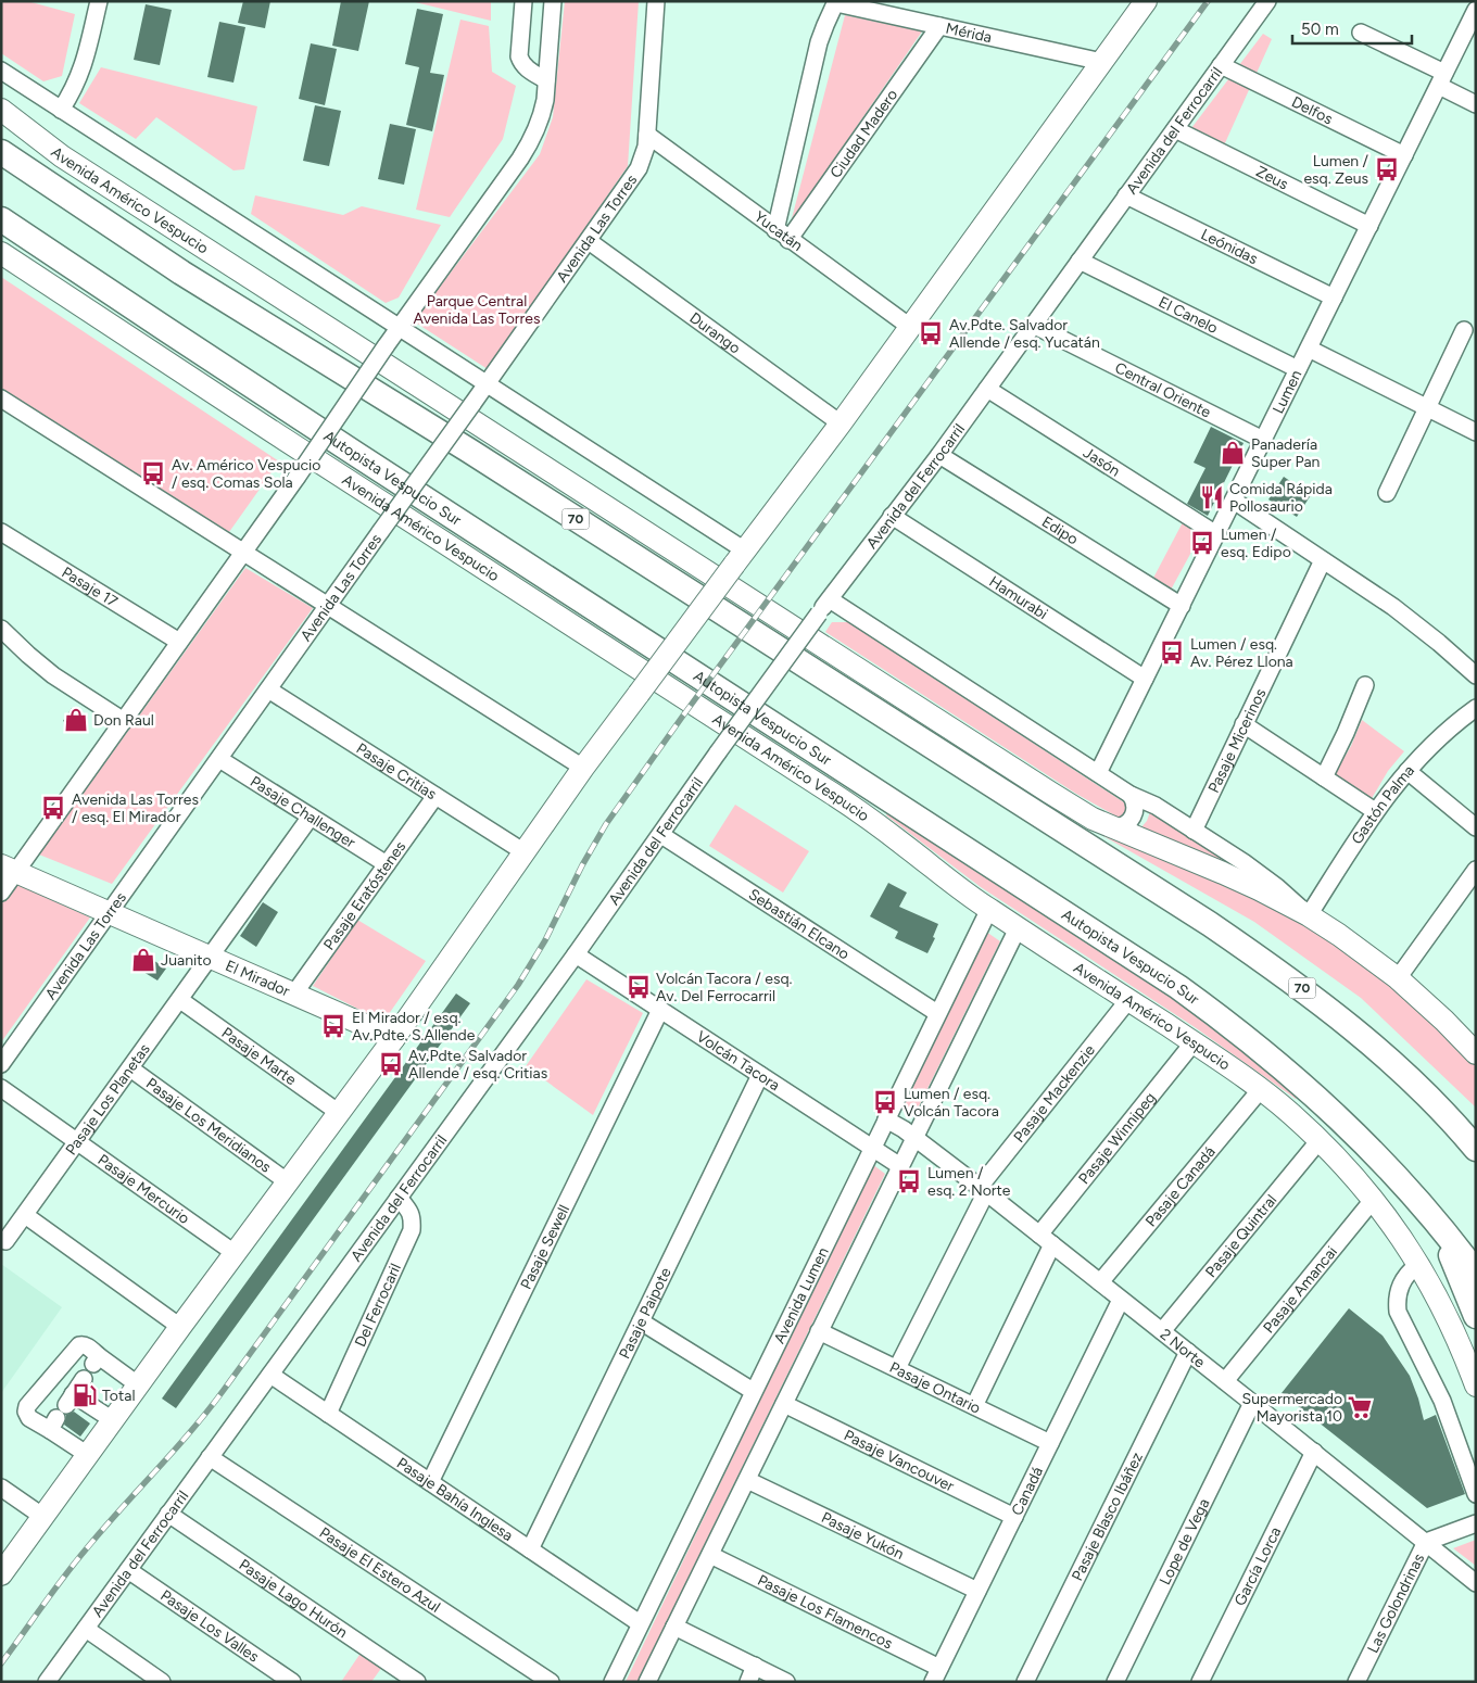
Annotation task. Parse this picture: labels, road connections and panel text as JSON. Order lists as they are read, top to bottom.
{
  "streets": {
    "highway": ["Autopista Vespucio Sur", "70"],
    "main road": ["Avenida Américo Vespucio", "El Mirador"],
    "street": [
      "Mérida",
      "Delfos",
      "Avenida del Ferrocarril",
      "Ciudad Madero",
      "Zeus",
      "Avenida Las Torres",
      "Yucatán",
      "Leónidas",
      "El Canelo",
      "Durango",
      "Central Oriente",
      "Lumen",
      "Jasón",
      "Edipo",
      "Pasaje 17",
      "Hamurabi",
      "Pasaje Micerinos",
      "Pasaje Critias",
      "Gastón Palma",
      "Pasaje Challenger",
      "Pasaje Eratóstenes",
      "Sebastián Elcano",
      "Pasaje Marte",
      "Volcán Tacora",
      "Pasaje Mackenzie",
      "Pasaje Los Planetas",
      "Pasaje Los Meridianos",
      "Pasaje Winnipeg",
      "Pasaje Canadá",
      "Pasaje Mercurio",
      "Pasaje Quintral",
      "Pasaje Sewell",
      "Pasaje Amancai",
      "Avenida Lumen",
      "Del Ferrocaril",
      "Pasaje Paipote",
      "2 Norte",
      "Pasaje Ontario",
      "Pasaje Vancouver",
      "Canadá",
      "Pasaje Bahía Inglesa",
      "Pasaje Blasco Ibáñez",
      "Pasaje Yukón",
      "Lope de Vega",
      "García Lorca",
      "Pasaje El Estero Azul",
      "Pasaje Lago Hurón",
      "Las Golondrinas",
      "Pasaje Los Flamencos",
      "Pasaje Los Valles"
    ]
  },
  "crossings": [
    ["Mérida", "Ciudad Madero"],
    ["Delfos", "Avenida del Ferrocarril"],
    ["Delfos", "Lumen"],
    ["Avenida del Ferrocarril", "Zeus"],
    ["Avenida del Ferrocarril", "Avenida Américo Vespucio"],
    ["Avenida del Ferrocarril", "Leónidas"],
    ["Avenida del Ferrocarril", "El Canelo"],
    ["Avenida del Ferrocarril", "Central Oriente"],
    ["Avenida del Ferrocarril", "Jasón"],
    ["Avenida del Ferrocarril", "Edipo"],
    ["Avenida del Ferrocarril", "Hamurabi"],
    ["Avenida del Ferrocarril", "Sebastián Elcano"],
    ["Avenida del Ferrocarril", "Volcán Tacora"],
    ["Avenida del Ferrocarril", "Del Ferrocaril"],
    ["Avenida del Ferrocarril", "Pasaje Bahía Inglesa"],
    ["Avenida del Ferrocarril", "Pasaje El Estero Azul"],
    ["Avenida del Ferrocarril", "Pasaje Lago Hurón"],
    ["Avenida del Ferrocarril", "Pasaje Los Valles"],
    ["Ciudad Madero", "Yucatán"],
    ["Zeus", "Lumen"],
    ["Avenida Américo Vespucio", "Lumen"],
    ["Avenida Américo Vespucio", "Pasaje Micerinos"],
    ["Avenida Américo Vespucio", "Gastón Palma"],
    ["Avenida Américo Vespucio", "Pasaje Mackenzie"],
    ["Avenida Américo Vespucio", "Pasaje Winnipeg"],
    ["Avenida Américo Vespucio", "Pasaje Canadá"],
    ["Avenida Américo Vespucio", "Pasaje Quintral"],
    ["Avenida Américo Vespucio", "Pasaje Amancai"],
    ["Avenida Américo Vespucio", "Avenida Lumen"],
    ["Avenida Las Torres", "Yucatán"],
    ["Avenida Las Torres", "Durango"],
    ["Avenida Las Torres", "Pasaje Critias"],
    ["Avenida Las Torres", "Pasaje Challenger"],
    ["Avenida Las Torres", "El Mirador"],
    ["Leónidas", "Lumen"],
    ["El Canelo", "Lumen"],
    ["Central Oriente", "Lumen"],
    ["Lumen", "Jasón"],
    ["Lumen", "Edipo"],
    ["Lumen", "Hamurabi"],
    ["Pasaje Critias", "Pasaje Eratóstenes"],
    ["Pasaje Challenger", "Pasaje Eratóstenes"],
    ["Pasaje Challenger", "Pasaje Los Planetas"],
    ["Pasaje Eratóstenes", "El Mirador"],
    ["Sebastián Elcano", "Avenida Lumen"],
    ["El Mirador", "Pasaje Los Planetas"],
    ["Pasaje Marte", "Pasaje Los Planetas"],
    ["Volcán Tacora", "Pasaje Sewell"],
    ["Volcán Tacora", "Avenida Lumen"],
    ["Volcán Tacora", "Pasaje Paipote"],
    ["Pasaje Mackenzie", "2 Norte"],
    ["Pasaje Mackenzie", "Pasaje Ontario"],
    ["Pasaje Los Planetas", "Pasaje Los Meridianos"],
    ["Pasaje Los Planetas", "Pasaje Mercurio"],
    ["Pasaje Winnipeg", "2 Norte"],
    ["Pasaje Winnipeg", "Pasaje Ontario"],
    ["Pasaje Canadá", "2 Norte"],
    ["Pasaje Quintral", "2 Norte"],
    ["Pasaje Sewell", "Pasaje Bahía Inglesa"],
    ["Pasaje Amancai", "2 Norte"],
    ["Avenida Lumen", "2 Norte"],
    ["Avenida Lumen", "Pasaje Bahía Inglesa"],
    ["Del Ferrocaril", "Pasaje Bahía Inglesa"],
    ["Pasaje Paipote", "Pasaje Bahía Inglesa"],
    ["2 Norte", "Canadá"],
    ["2 Norte", "Pasaje Blasco Ibáñez"],
    ["2 Norte", "Lope de Vega"],
    ["2 Norte", "García Lorca"],
    ["2 Norte", "Las Golondrinas"],
    ["Pasaje Ontario", "Canadá"],
    ["Pasaje Vancouver", "Canadá"],
    ["Canadá", "Pasaje Yukón"],
    ["Canadá", "Pasaje Los Flamencos"]
  ],
  "parks": ["Parque Central Avenida Las Torres"],
  "places": {
    "bus stop": [
      "Lumen / esq. Zeus",
      "Av.Pdte. Salvador Allende / esq. Yucatán",
      "Av. Américo Vespucio / esq. Comas Sola",
      "Lumen / esq. Edipo",
      "Lumen / esq. Av. Pérez Llona",
      "Avenida Las Torres / esq. El Mirador",
      "Volcán Tacora / esq. Av. Del Ferrocarril",
      "El Mirador / esq. Av.Pdte. S.Allende",
      "Av.Pdte. Salvador Allende / esq. Critias",
      "Lumen / esq. Volcán Tacora",
      "Lumen / esq. 2 Norte"
    ],
    "shop": ["Panadería Super Pan", "Don Raul", "Juanito"],
    "restaurant": ["Comida Rápida Pollosaurio"],
    "fuel station": ["Total"],
    "supermarket": ["Supermercado Mayorista 10"]
  },
  "scale_bar": "50 m"
}
